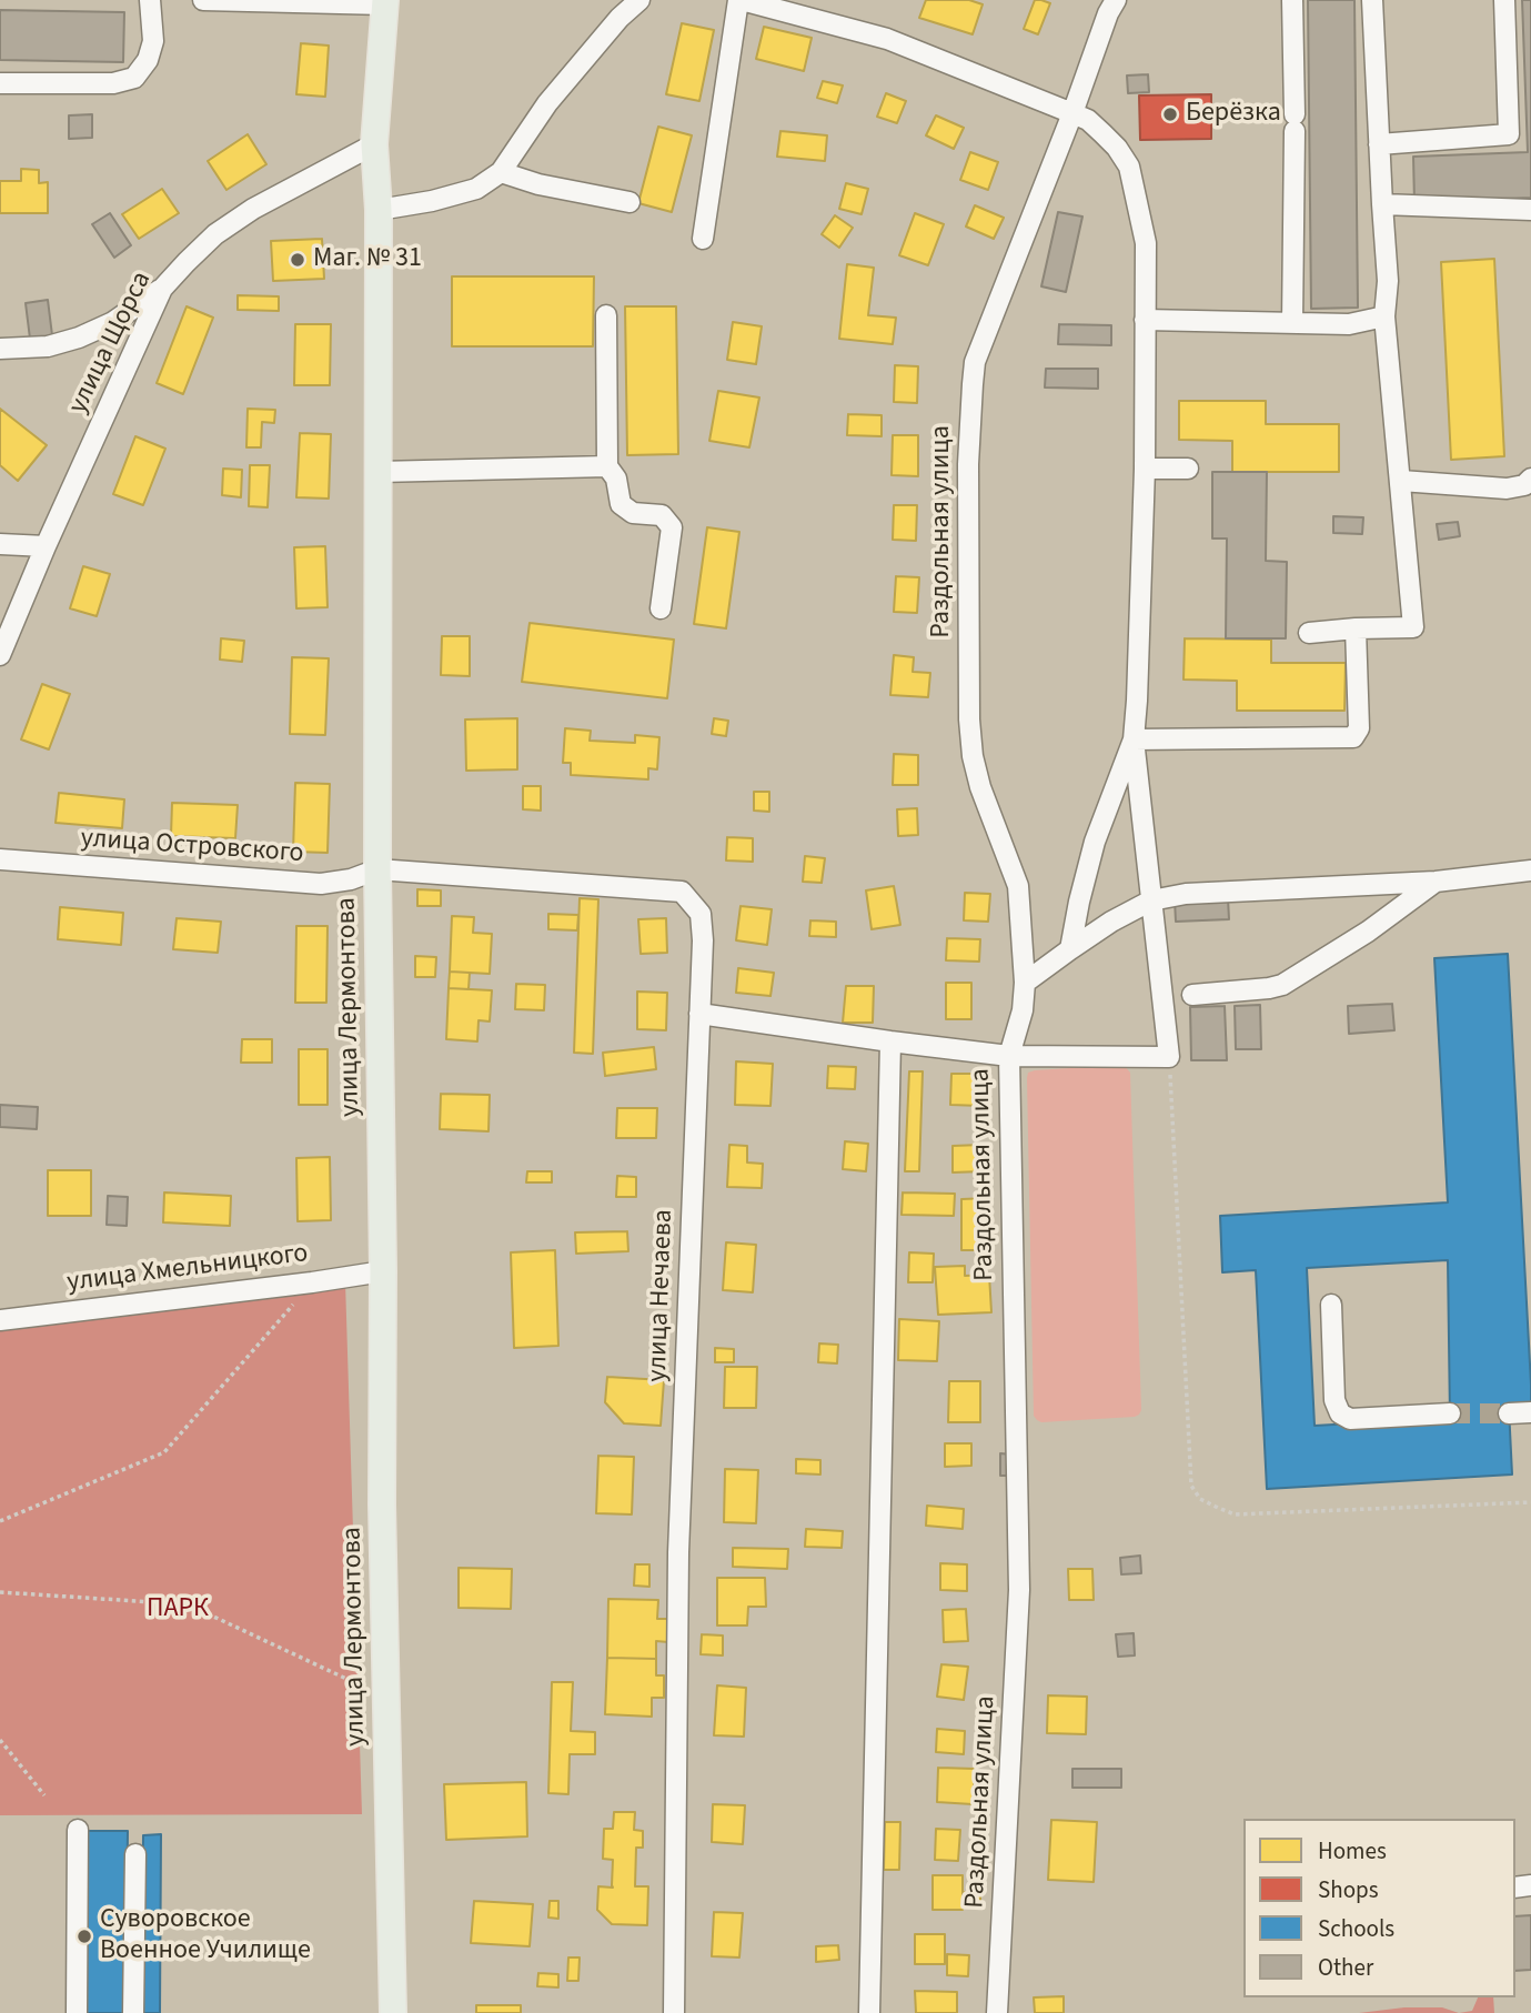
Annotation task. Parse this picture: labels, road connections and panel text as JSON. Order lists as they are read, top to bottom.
{
  "streets": {
    "main road": ["улица Лермонтова"],
    "street": [
      "улица Щорса",
      "Раздольная улица",
      "улица Островского",
      "улица Хмельницкого",
      "улица Нечаева"
    ]
  },
  "crossings": [
    ["улица Щорса", "улица Лермонтова"],
    ["улица Островского", "улица Лермонтова"],
    ["улица Островского", "улица Нечаева"],
    ["улица Лермонтова", "улица Хмельницкого"],
    ["улица Лермонтова", "улица Нечаева"]
  ],
  "parks": ["ПАРК"],
  "places": ["Берёзка", "Маг. № 31", "Суворовское Военное Училище"],
  "legend": [
    "Homes",
    "Shops",
    "Schools",
    "Other"
  ]
}
